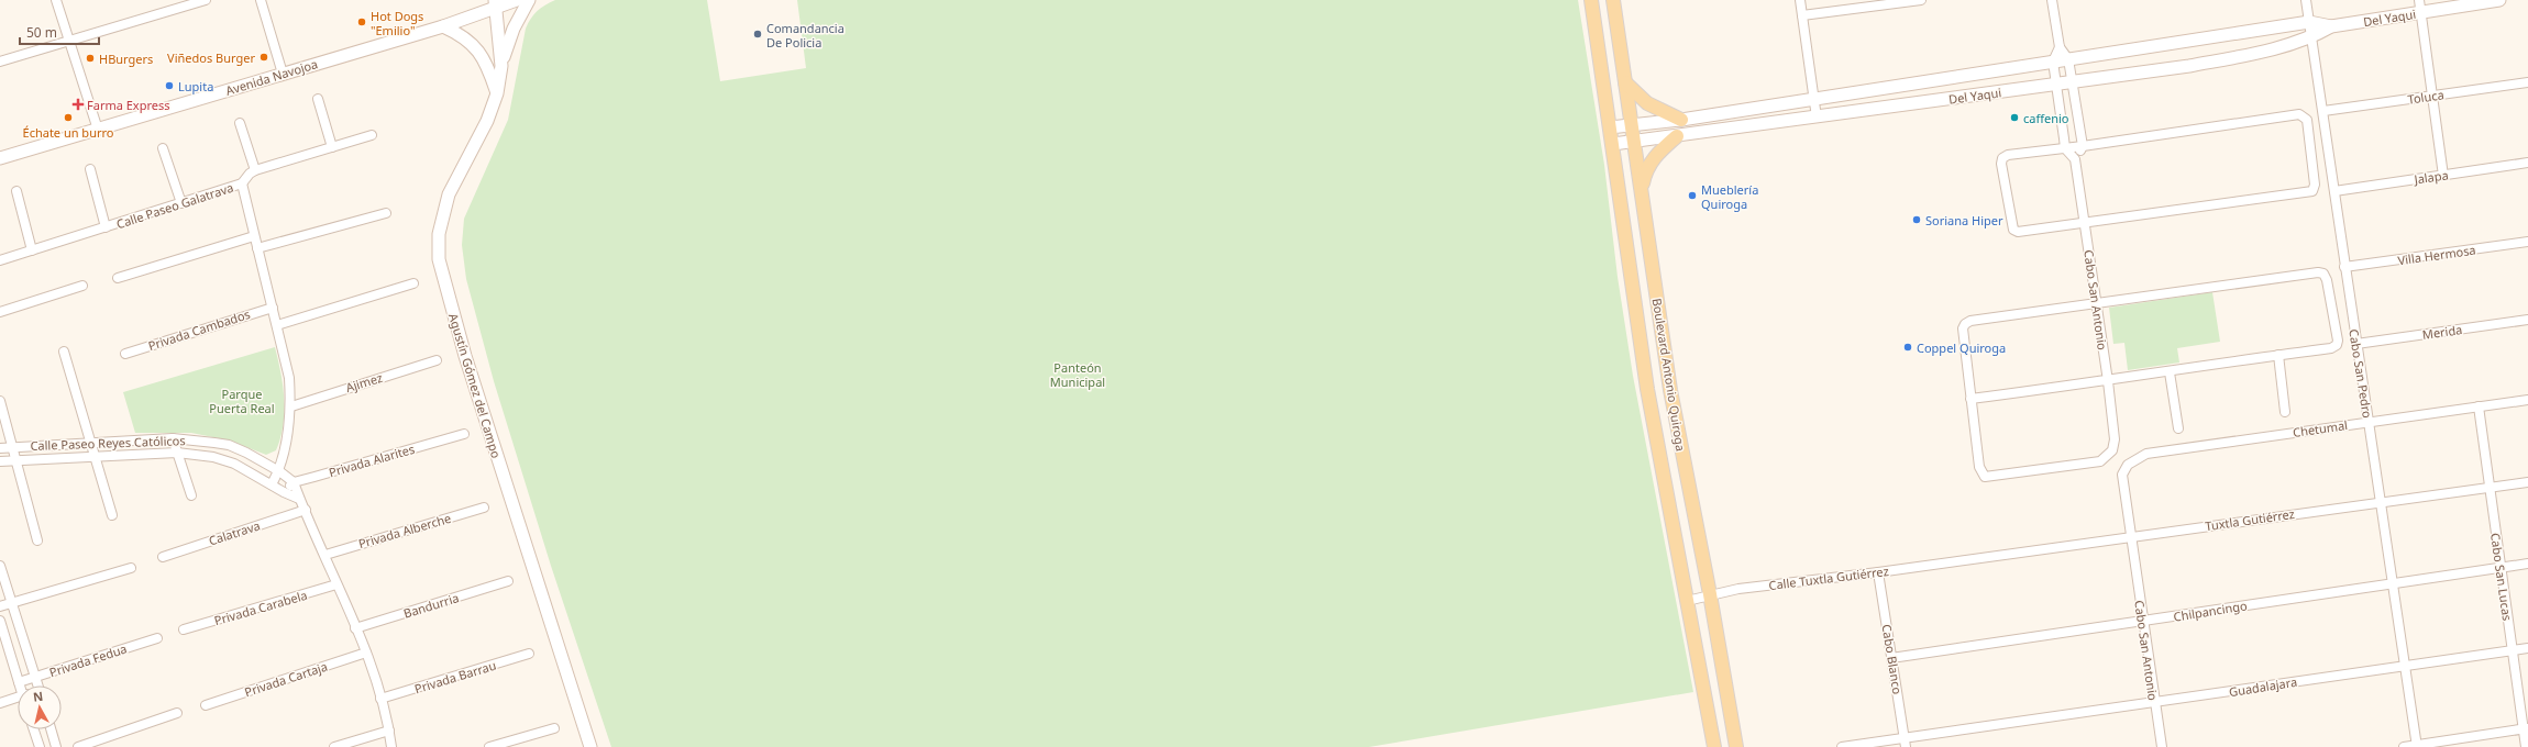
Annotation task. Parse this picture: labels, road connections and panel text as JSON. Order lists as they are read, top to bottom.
{
  "streets": {
    "main road": [
      "Del Yaqui",
      "Avenida Navojoa",
      "Boulevard Antonio Quiroga",
      "Agustín Gómez del Campo"
    ],
    "street": [
      "Toluca",
      "Jalapa",
      "Calle Paseo Galatrava",
      "Villa Hermosa",
      "Cabo San Antonio",
      "Privada Cambados",
      "Merida",
      "Cabo San Pedro",
      "Ajimez",
      "Chetumal",
      "Calle Paseo Reyes Católicos",
      "Privada Alarites",
      "Tuxtla Gutiérrez",
      "Privada Alberche",
      "Calatrava",
      "Cabo San Lucas",
      "Calle Tuxtla Gutiérrez",
      "Bandurria",
      "Privada Carabela",
      "Chilpancingo",
      "Cabo Blanco",
      "Privada Fedua",
      "Privada Barrau",
      "Privada Cartaja",
      "Guadalajara"
    ]
  },
  "crossings": [
    ["Del Yaqui", "Cabo San Pedro"],
    ["Del Yaqui", "Boulevard Antonio Quiroga"],
    ["Avenida Navojoa", "Agustín Gómez del Campo"],
    ["Toluca", "Cabo San Pedro"],
    ["Jalapa", "Cabo San Pedro"],
    ["Villa Hermosa", "Cabo San Pedro"],
    ["Cabo San Antonio", "Chetumal"],
    ["Cabo San Antonio", "Tuxtla Gutiérrez"],
    ["Cabo San Antonio", "Chilpancingo"],
    ["Cabo San Antonio", "Guadalajara"],
    ["Merida", "Cabo San Pedro"],
    ["Cabo San Pedro", "Chetumal"],
    ["Cabo San Pedro", "Tuxtla Gutiérrez"],
    ["Cabo San Pedro", "Chilpancingo"],
    ["Cabo San Pedro", "Guadalajara"],
    ["Boulevard Antonio Quiroga", "Calle Tuxtla Gutiérrez"],
    ["Chetumal", "Cabo San Lucas"],
    ["Calle Paseo Reyes Católicos", "Privada Alarites"],
    ["Tuxtla Gutiérrez", "Cabo San Lucas"],
    ["Tuxtla Gutiérrez", "Calle Tuxtla Gutiérrez"],
    ["Cabo San Lucas", "Chilpancingo"],
    ["Cabo San Lucas", "Guadalajara"],
    ["Calle Tuxtla Gutiérrez", "Cabo Blanco"],
    ["Chilpancingo", "Cabo Blanco"],
    ["Cabo Blanco", "Guadalajara"]
  ],
  "parks": ["Panteón Municipal", "Parque Puerta Real"],
  "places": {
    "other": [
      "Hot Dogs \"Emilio\"",
      "Comandancia De Policia",
      "Viñedos Burger",
      "HBurgers",
      "Lupita",
      "Échate un burro",
      "caffenio",
      "Mueblería Quiroga",
      "Soriana Hiper",
      "Coppel Quiroga"
    ],
    "health": ["Farma Express"]
  },
  "scale_bar": "50 m",
  "north": "top"
}
